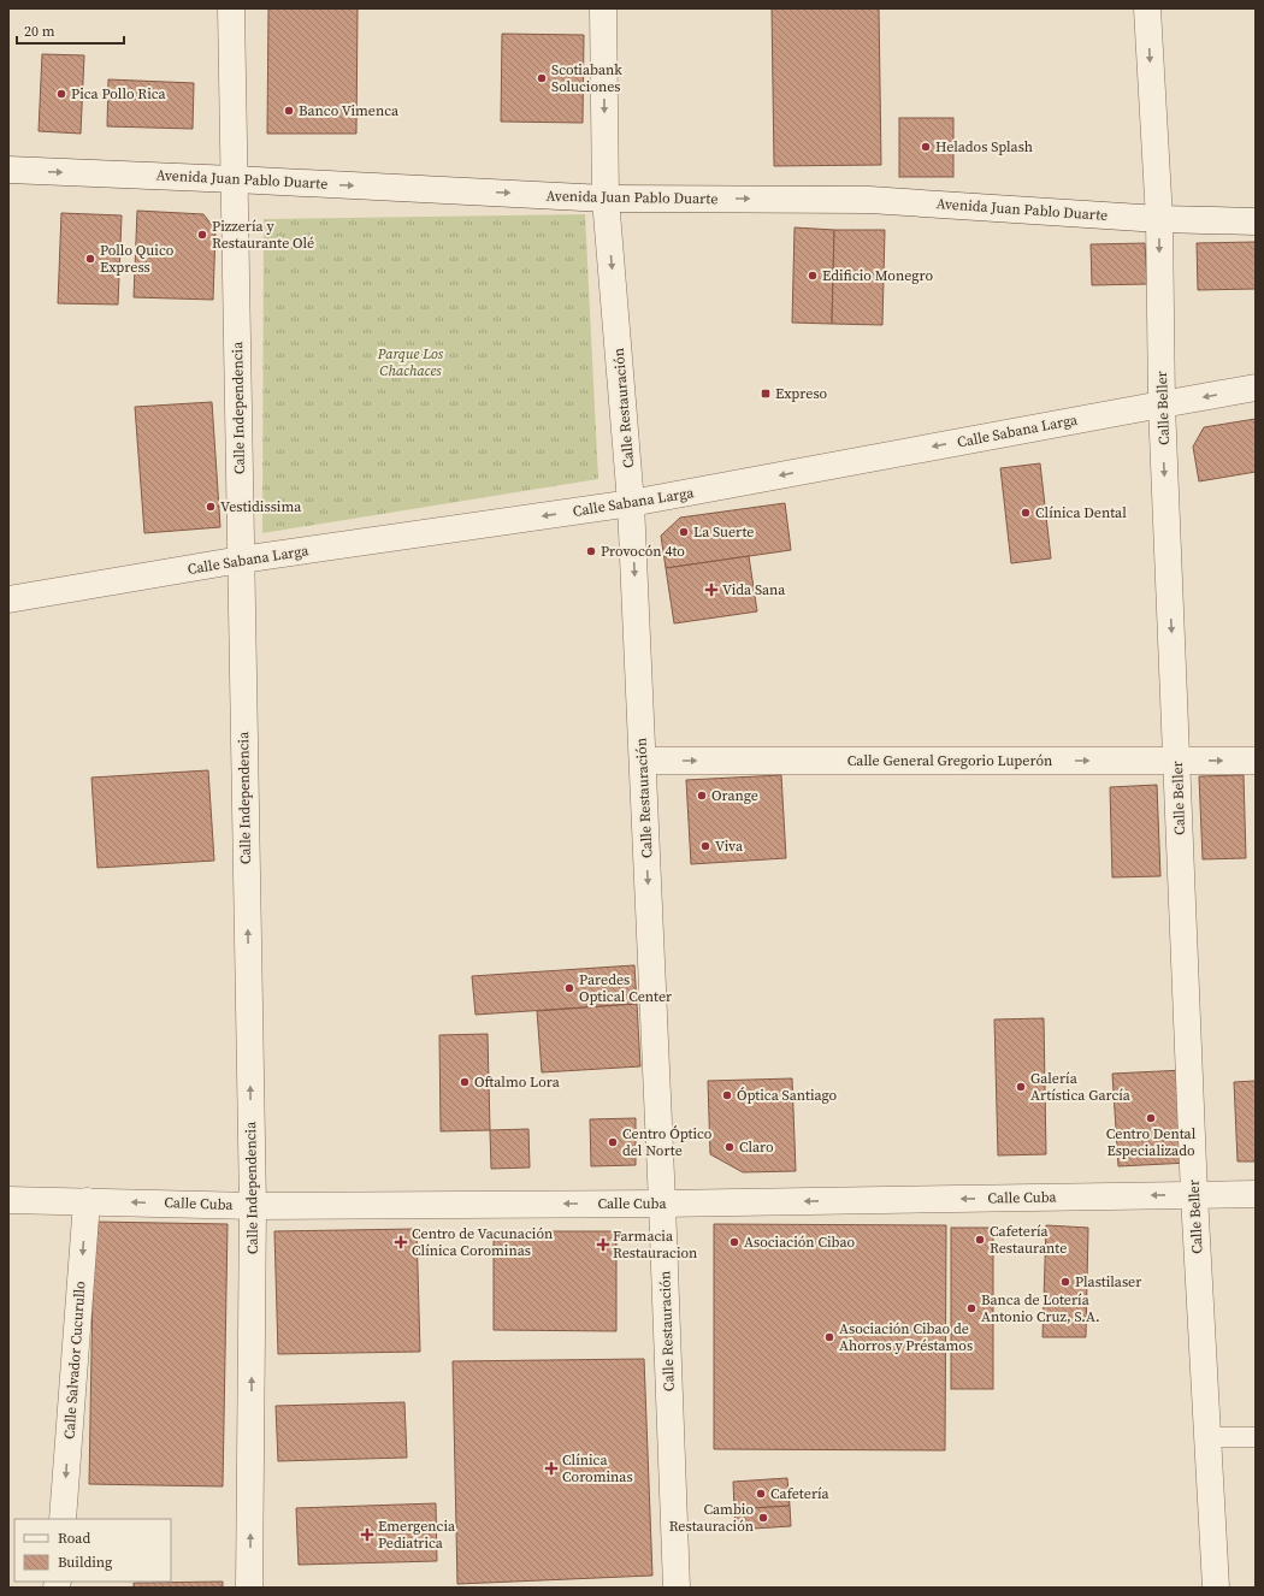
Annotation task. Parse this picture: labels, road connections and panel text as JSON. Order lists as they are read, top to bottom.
{
  "streets": {
    "street": [
      "Avenida Juan Pablo Duarte",
      "Calle Independencia",
      "Calle Restauración",
      "Calle Beller",
      "Calle Sabana Larga",
      "Calle General Gregorio Luperón",
      "Calle Cuba",
      "Calle Salvador Cucurullo"
    ]
  },
  "crossings": [
    ["Avenida Juan Pablo Duarte", "Calle Independencia"],
    ["Avenida Juan Pablo Duarte", "Calle Restauración"],
    ["Avenida Juan Pablo Duarte", "Calle Beller"],
    ["Calle Independencia", "Calle Sabana Larga"],
    ["Calle Independencia", "Calle Cuba"],
    ["Calle Restauración", "Calle Sabana Larga"],
    ["Calle Restauración", "Calle General Gregorio Luperón"],
    ["Calle Restauración", "Calle Cuba"],
    ["Calle Beller", "Calle Sabana Larga"],
    ["Calle Beller", "Calle General Gregorio Luperón"],
    ["Calle Beller", "Calle Cuba"],
    ["Calle Cuba", "Calle Salvador Cucurullo"]
  ],
  "one_way": [
    "Avenida Juan Pablo Duarte",
    "Calle Independencia",
    "Calle Restauración",
    "Calle Beller",
    "Calle Sabana Larga",
    "Calle General Gregorio Luperón",
    "Calle Cuba",
    "Calle Salvador Cucurullo"
  ],
  "parks": ["Parque Los Chachaces"],
  "places": {
    "other": [
      "Scotiabank Soluciones",
      "Pica Pollo Rica",
      "Banco Vimenca",
      "Helados Splash",
      "Pizzería y Restaurante Olé",
      "Pollo Quico Express",
      "Edificio Monegro",
      "Vestidissima",
      "Clínica Dental",
      "La Suerte",
      "Provocón 4to",
      "Orange",
      "Viva",
      "Paredes Optical Center",
      "Oftalmo Lora",
      "Galería Artística García",
      "Óptica Santiago",
      "Centro Dental Especializado",
      "Centro Óptico del Norte",
      "Claro",
      "Cafetería Restaurante",
      "Asociación Cibao",
      "Plastilaser",
      "Banca de Lotería Antonio Cruz, S.A.",
      "Asociación Cibao de Ahorros y Préstamos",
      "Cafetería",
      "Cambio Restauración"
    ],
    "transit": ["Expreso"],
    "health": [
      "Vida Sana",
      "Centro de Vacunación Clínica Corominas",
      "Farmacia Restauracion",
      "Clínica Corominas",
      "Emergencia Pediatrica"
    ]
  },
  "legend": ["Road", "Building"],
  "scale_bar": "20 m"
}
